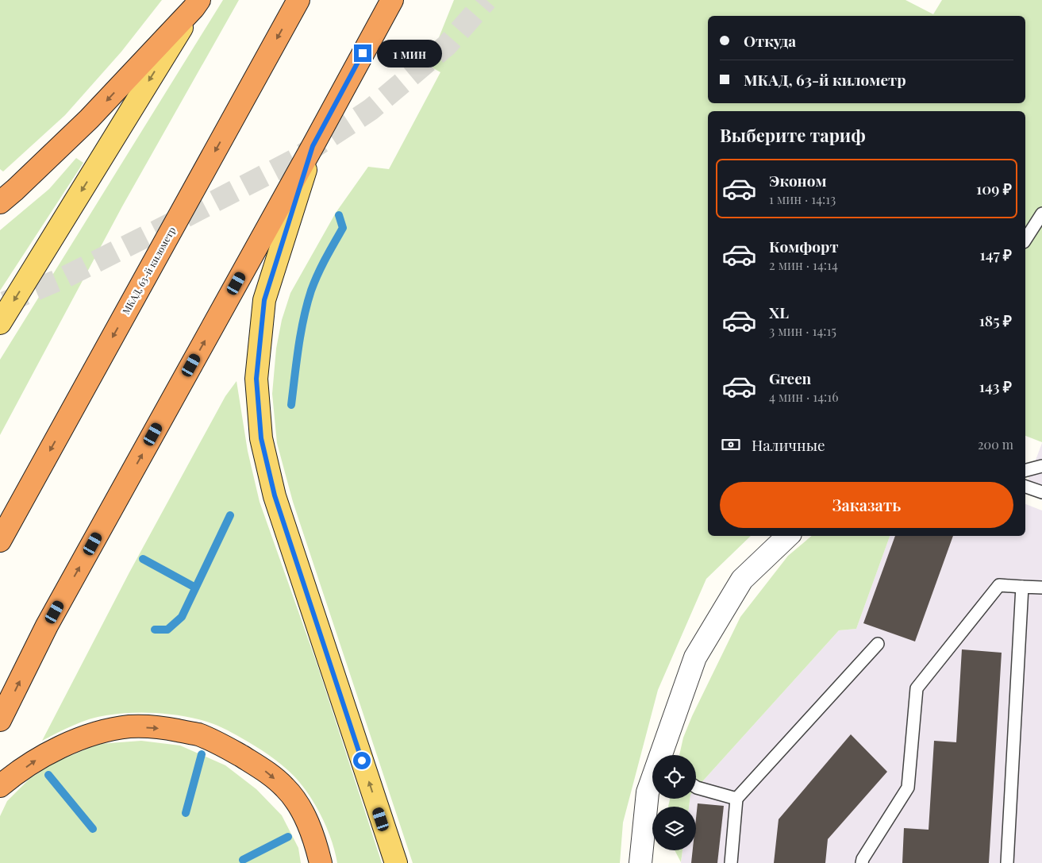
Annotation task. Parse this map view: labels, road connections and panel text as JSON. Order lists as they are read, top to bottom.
{
  "streets": {
    "highway": ["МКАД, 63-й километр"]
  },
  "page": {
    "banner": ["Откуда", "МКАД, 63-й километр"],
    "bubble": "1 мин",
    "heading": "Выберите тариф",
    "list": [
      {
        "name": "Эконом",
        "note": "1 мин · 14:13",
        "value": "109 ₽"
      },
      {
        "name": "Комфорт",
        "note": "2 мин · 14:14",
        "value": "147 ₽"
      },
      {
        "name": "XL",
        "note": "3 мин · 14:15",
        "value": "185 ₽"
      },
      {
        "name": "Green",
        "note": "4 мин · 14:16",
        "value": "143 ₽"
      }
    ],
    "pay": ["Наличные", "200 m"],
    "buttons": "Заказать"
  }
}
